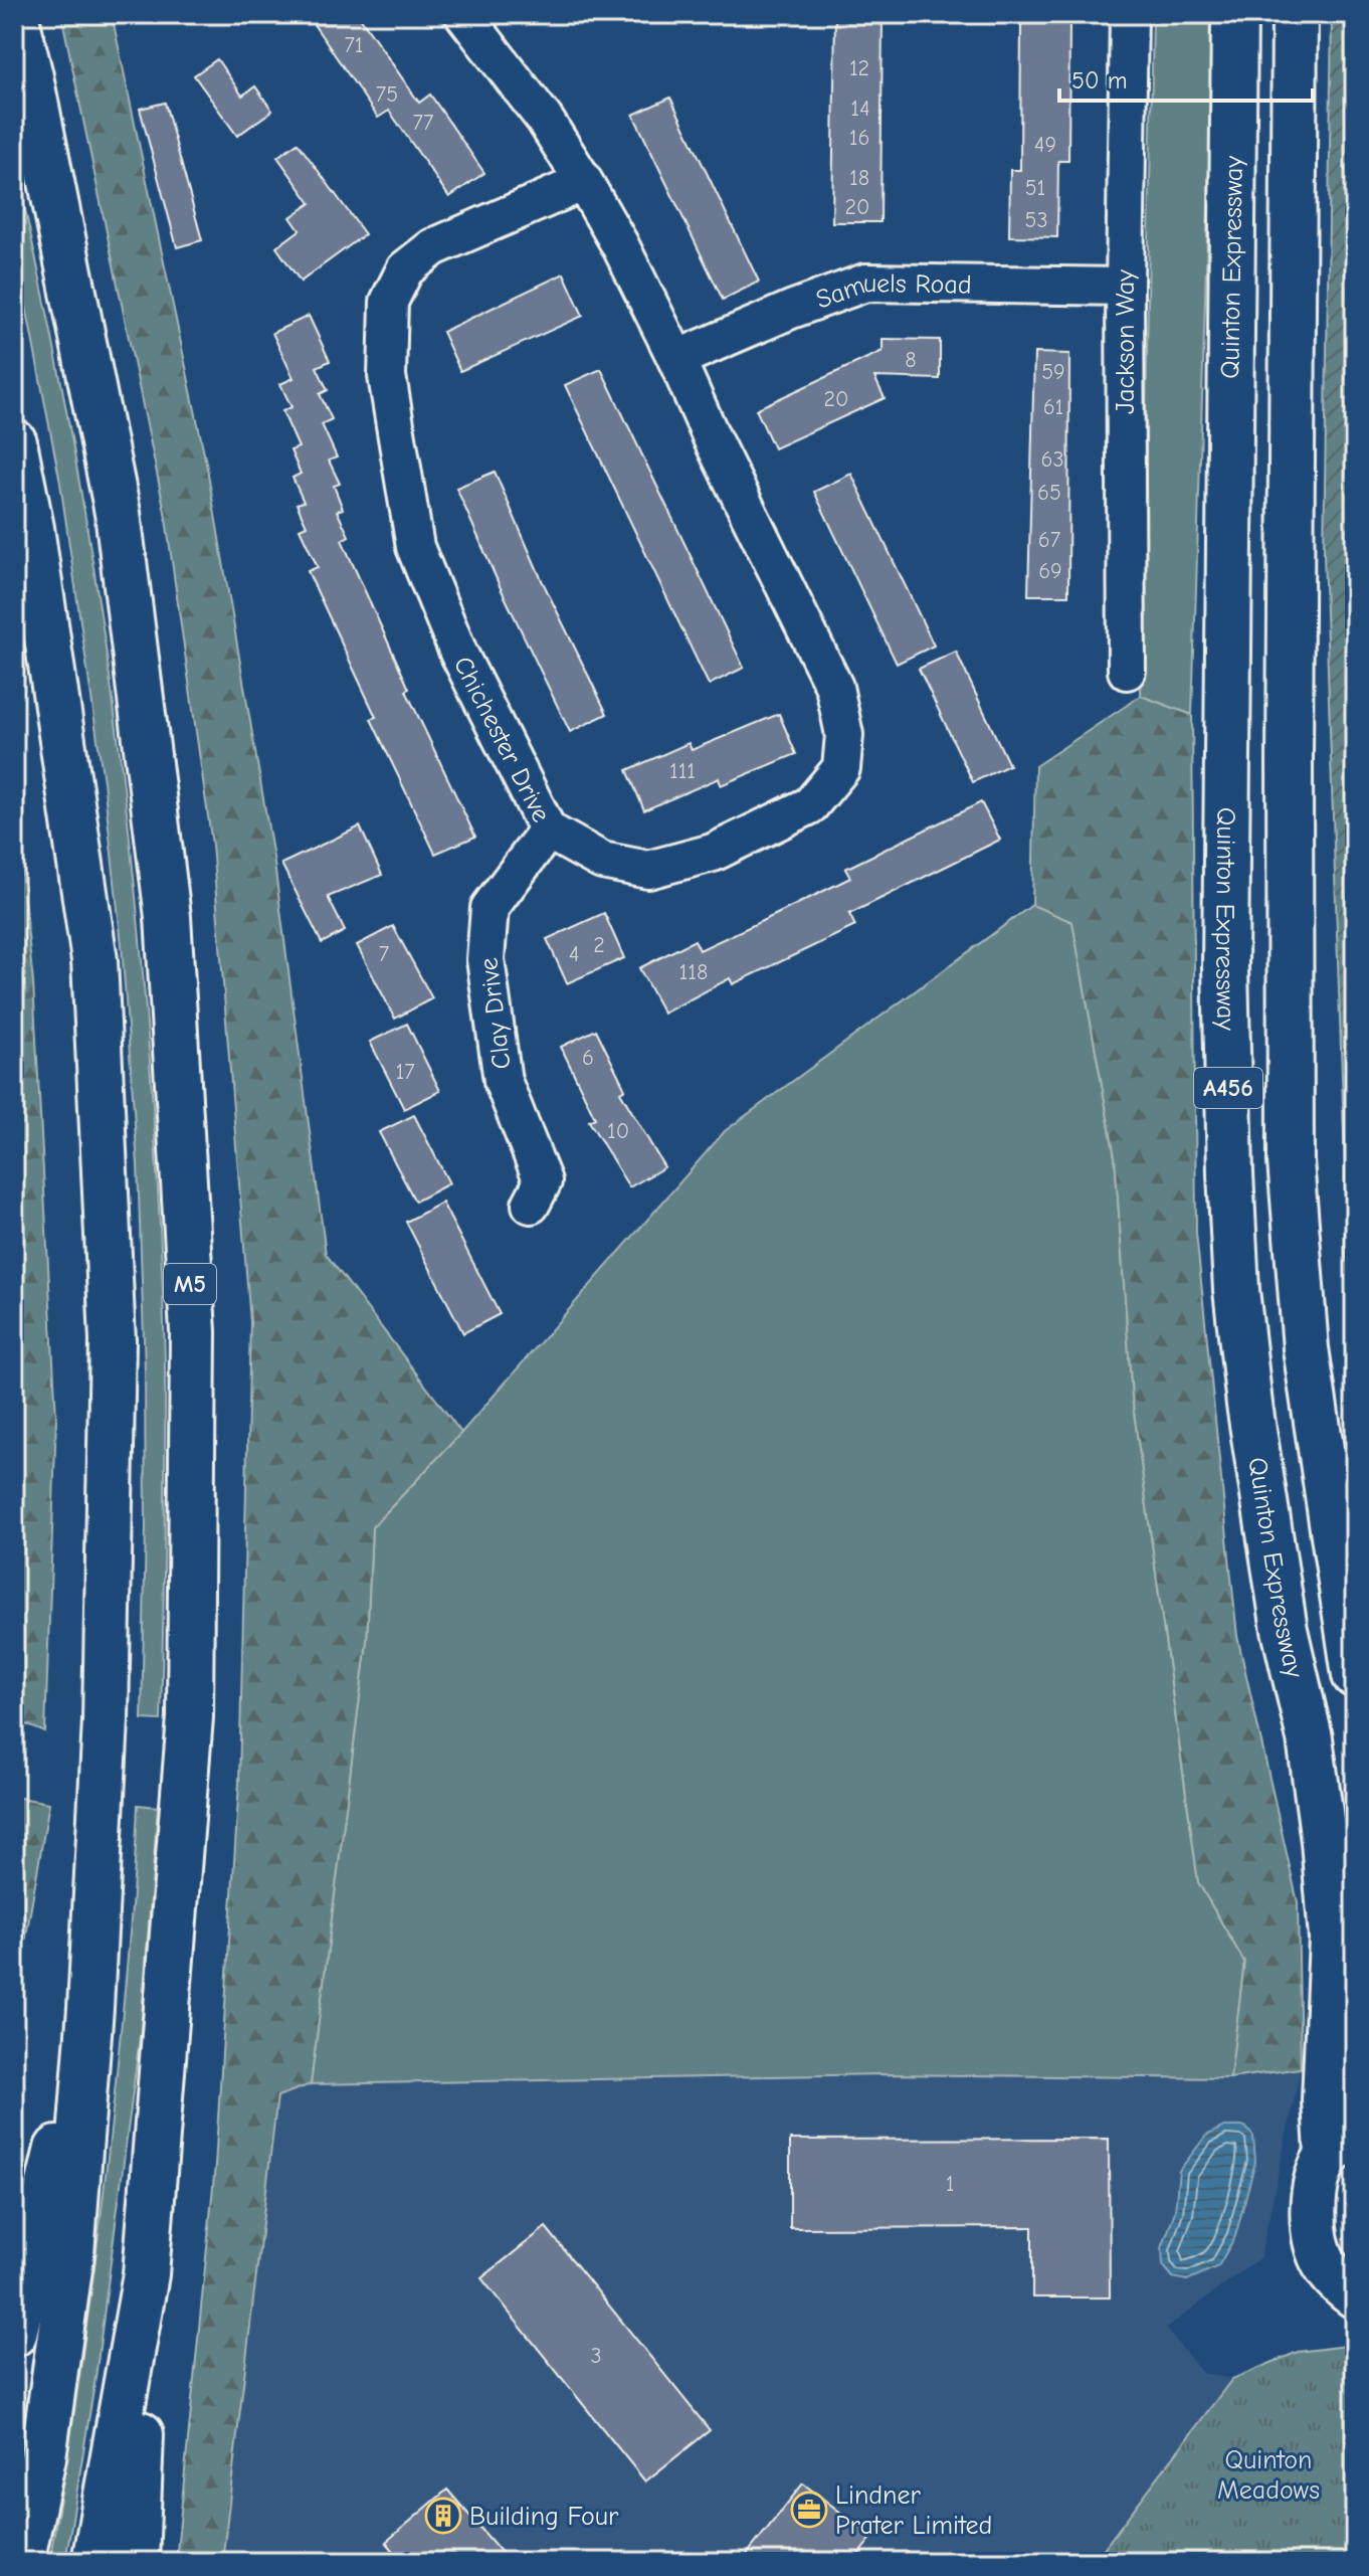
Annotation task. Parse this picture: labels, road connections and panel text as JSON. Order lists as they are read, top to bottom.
{
  "streets": {
    "highway": ["Quinton Expressway", "A456", "M5"],
    "street": [
      "Samuels Road",
      "Jackson Way",
      "Chichester Drive",
      "Clay Drive"
    ]
  },
  "crossings": [
    ["Samuels Road", "Jackson Way"],
    ["Samuels Road", "Chichester Drive"],
    ["Chichester Drive", "Clay Drive"]
  ],
  "parks": ["Quinton Meadows"],
  "places": {
    "office": ["Lindner Prater Limited"],
    "building": ["Building Four"]
  },
  "house_numbers": [
    "71",
    "12",
    "75",
    "14",
    "77",
    "16",
    "49",
    "18",
    "51",
    "20",
    "53",
    "8",
    "59",
    "20",
    "61",
    "63",
    "65",
    "67",
    "69",
    "111",
    "2",
    "7",
    "4",
    "118",
    "6",
    "17",
    "10",
    "1",
    "3"
  ],
  "scale_bar": "50 m"
}
